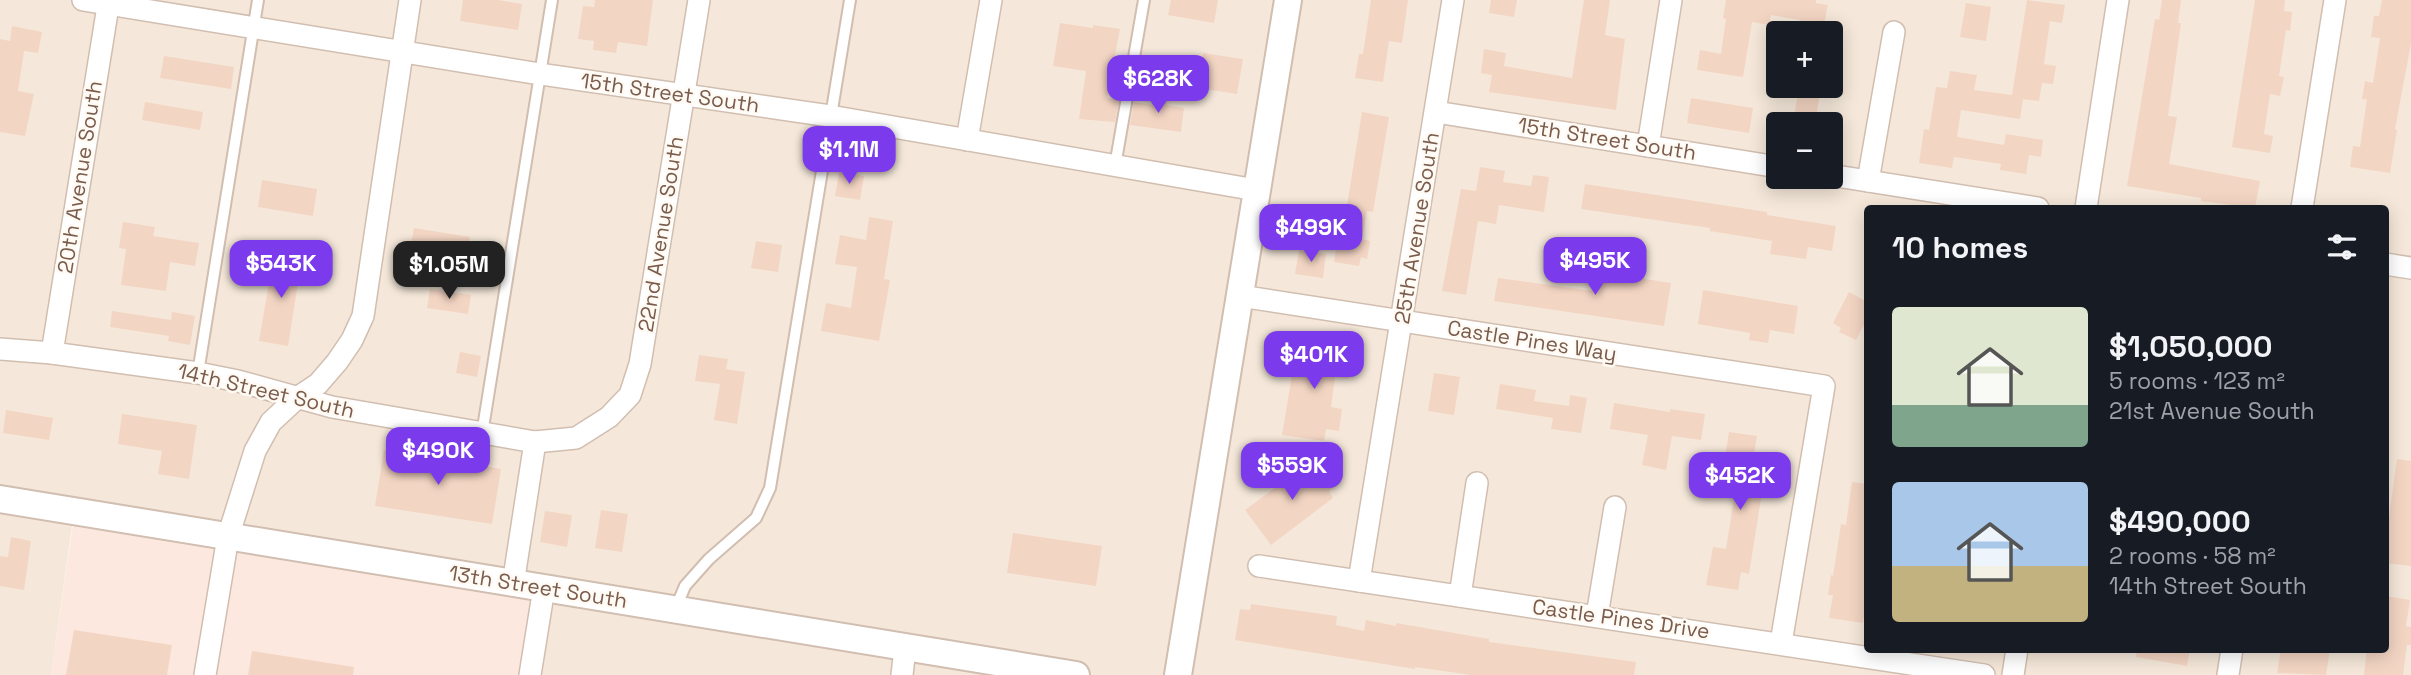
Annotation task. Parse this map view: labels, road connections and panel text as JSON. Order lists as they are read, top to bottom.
{
  "streets": {
    "street": [
      "15th Street South",
      "20th Avenue South",
      "25th Avenue South",
      "22nd Avenue South",
      "Castle Pines Way",
      "14th Street South",
      "13th Street South",
      "Castle Pines Drive"
    ]
  },
  "crossings": [
    ["15th Street South", "20th Avenue South"],
    ["15th Street South", "25th Avenue South"],
    ["15th Street South", "22nd Avenue South"],
    ["20th Avenue South", "14th Street South"],
    ["25th Avenue South", "Castle Pines Way"],
    ["25th Avenue South", "Castle Pines Drive"],
    ["22nd Avenue South", "14th Street South"],
    ["Castle Pines Way", "Castle Pines Drive"]
  ],
  "page": {
    "map_buttons": ["+", "−"],
    "price": [
      "$628K",
      "$1.1M",
      "$499K",
      "$495K",
      "$543K",
      "$1.05M",
      "$401K",
      "$490K",
      "$559K",
      "$452K"
    ],
    "heading": "10 homes",
    "list": [
      {
        "name": "$1,050,000",
        "note": "5 rooms · 123 m² · 21st Avenue South"
      },
      {
        "name": "$490,000",
        "note": "2 rooms · 58 m² · 14th Street South"
      }
    ]
  }
}
